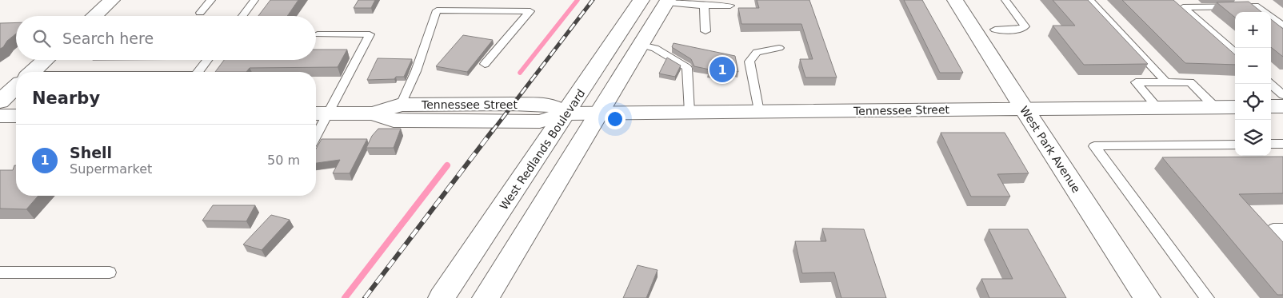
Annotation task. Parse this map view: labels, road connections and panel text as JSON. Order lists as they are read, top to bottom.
{
  "streets": {
    "main road": ["Tennessee Street", "West Redlands Boulevard", "West Park Avenue"]
  },
  "crossings": [
    ["Tennessee Street", "West Redlands Boulevard"],
    ["Tennessee Street", "West Park Avenue"]
  ],
  "page": {
    "map_buttons": ["+", "−"],
    "search": "Search here",
    "pins": "1",
    "heading": "Nearby",
    "list": [
      {
        "mark": "1",
        "name": "Shell",
        "note": "Supermarket",
        "value": "50 m"
      }
    ]
  }
}
